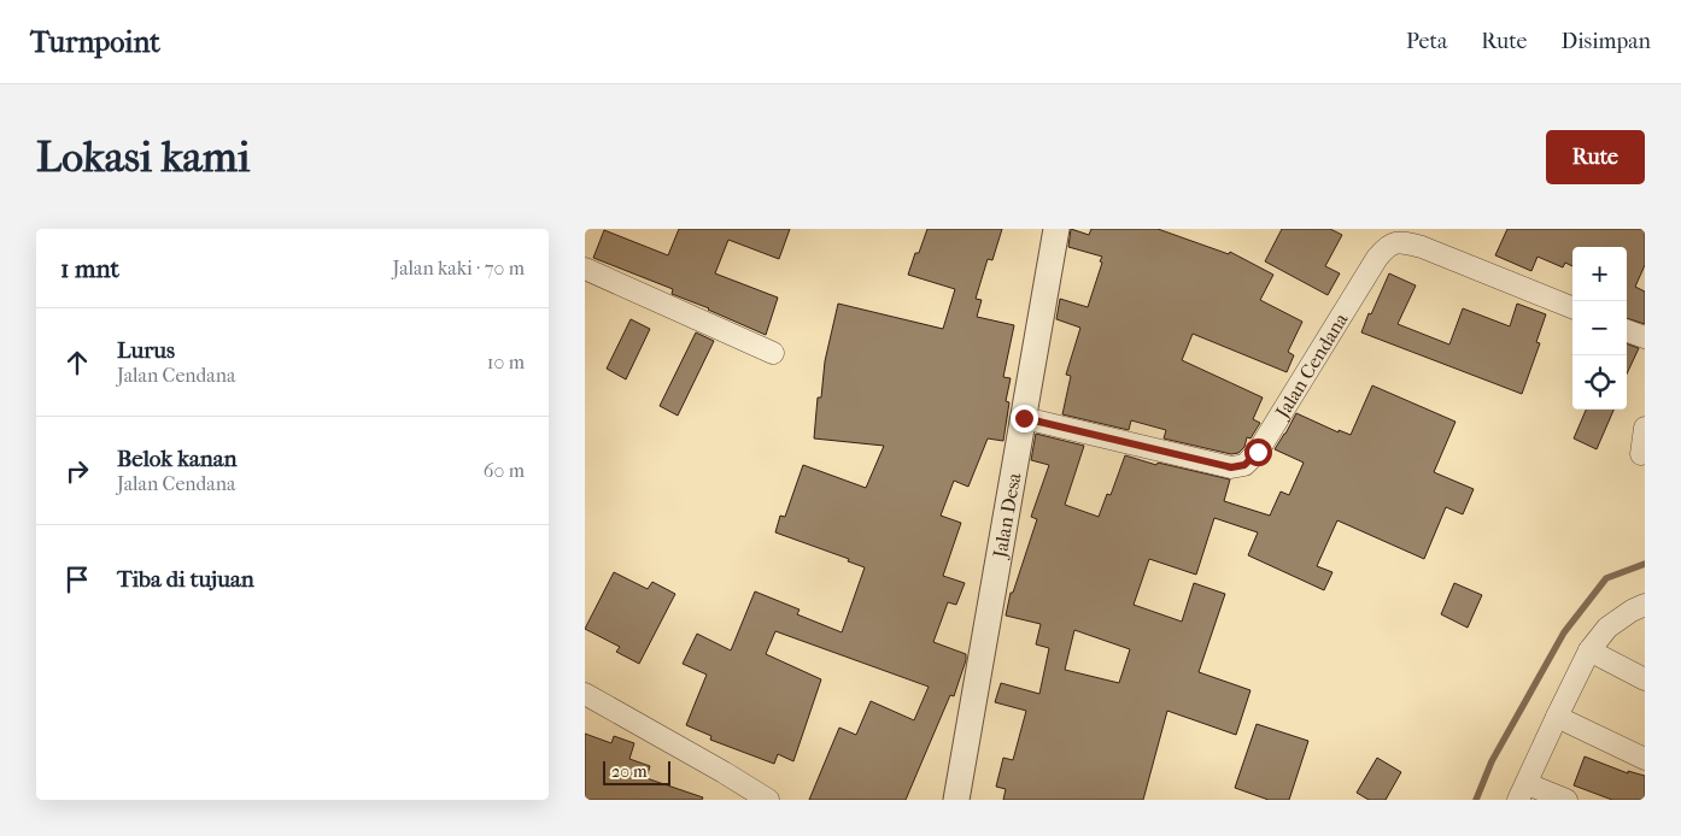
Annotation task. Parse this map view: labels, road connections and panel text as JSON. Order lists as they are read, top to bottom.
{
  "streets": {
    "street": ["Jalan Cendana", "Jalan Desa"]
  },
  "crossings": [
    ["Jalan Cendana", "Jalan Desa"]
  ],
  "scale_bar": "20 m",
  "page": {
    "header": "Turnpoint",
    "nav": ["Peta", "Rute", "Disimpan"],
    "buttons": "Rute",
    "title": "Lokasi kami",
    "heading": ["1 mnt", "Jalan kaki · 70 m"],
    "map_buttons": ["+", "−"],
    "list": [
      ["Lurus", "Jalan Cendana", "10 m"],
      ["Belok kanan", "Jalan Cendana", "60 m"],
      "Tiba di tujuan"
    ],
    "scale": "20 m"
  }
}
